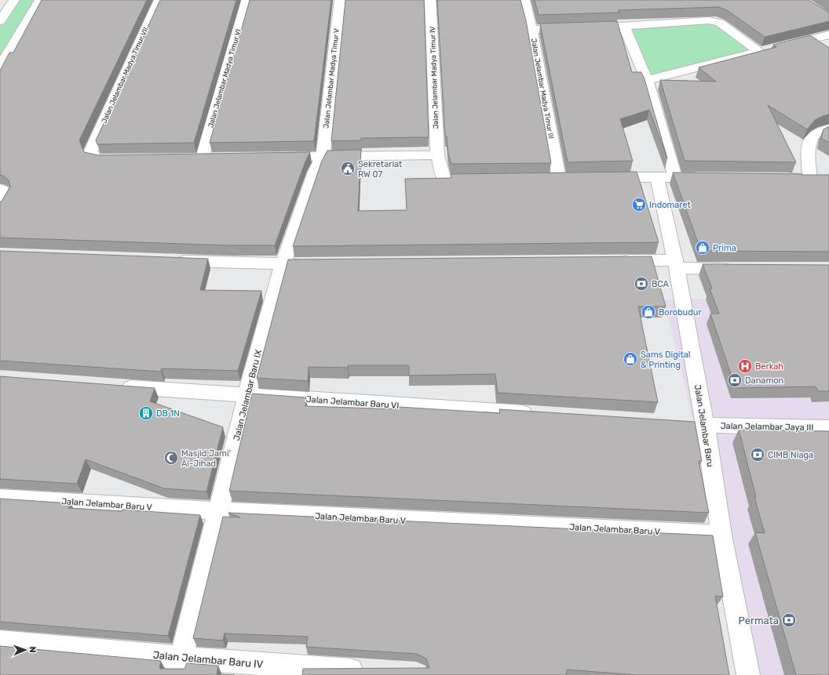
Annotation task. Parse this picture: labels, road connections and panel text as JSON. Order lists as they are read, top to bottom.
{
  "streets": {
    "street": [
      "Jalan Jelambar Madya Timur VII",
      "Jalan Jelambar Madya Timur IV",
      "Jalan Jelambar Madya Timur VI",
      "Jalan Jelambar Madya Timur V",
      "Jalan Jelambar Madya Timur III",
      "Jalan Jelambar Baru IX",
      "Jalan Jelambar Baru VI",
      "Jalan Jelambar Baru",
      "Jalan Jelambar Jaya III",
      "Jalan Jelambar Baru V",
      "Jalan Jelambar Baru IV"
    ]
  },
  "crossings": [
    ["Jalan Jelambar Madya Timur V", "Jalan Jelambar Baru IX"],
    ["Jalan Jelambar Baru IX", "Jalan Jelambar Baru VI"],
    ["Jalan Jelambar Baru IX", "Jalan Jelambar Baru V"],
    ["Jalan Jelambar Baru IX", "Jalan Jelambar Baru IV"],
    ["Jalan Jelambar Baru", "Jalan Jelambar Jaya III"],
    ["Jalan Jelambar Baru", "Jalan Jelambar Baru V"]
  ],
  "places": {
    "public building": ["Sekretariat RW 07"],
    "supermarket": ["Indomaret"],
    "shop": ["Prima", "Borobudur", "Sams Digital & Printing"],
    "bank": [
      "BCA",
      "Danamon",
      "CIMB Niaga",
      "Permata"
    ],
    "hospital": ["Berkah"],
    "building": ["DB 1N"],
    "mosque": ["Masjid Jami' Al-Jihad"]
  },
  "north": "right"
}
